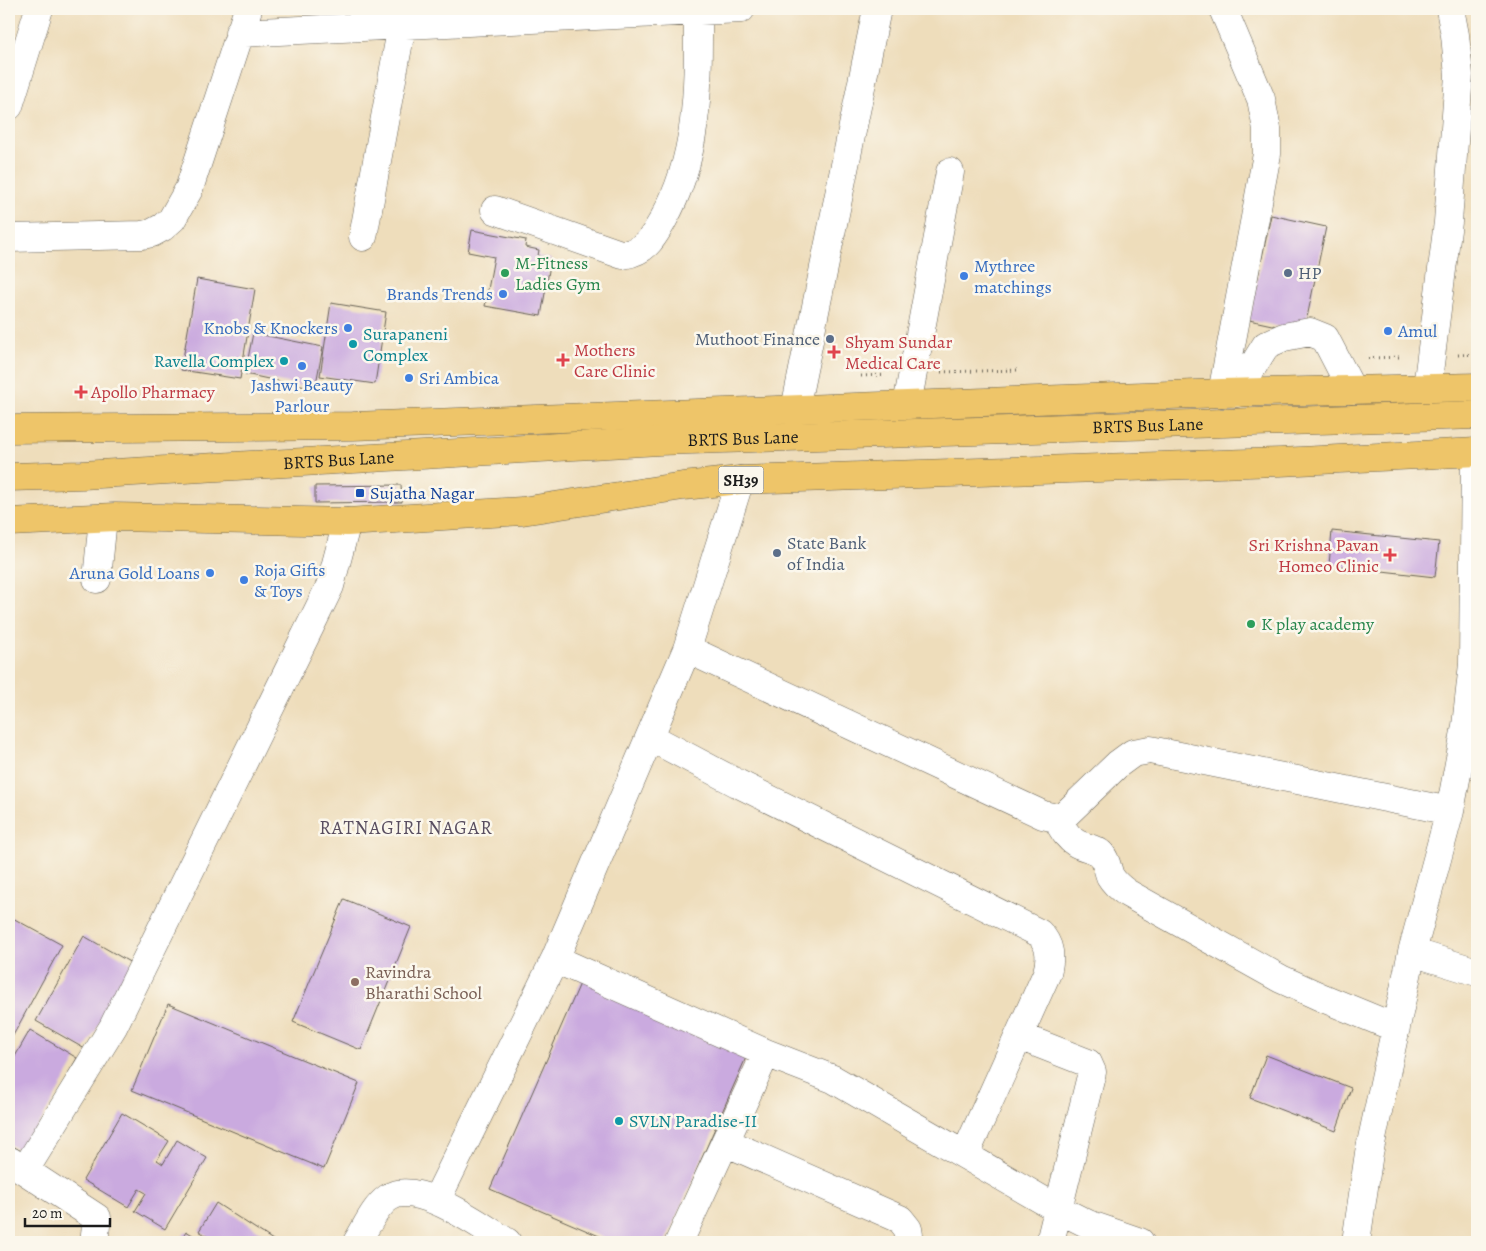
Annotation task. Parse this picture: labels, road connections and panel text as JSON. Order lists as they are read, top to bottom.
{
  "streets": {
    "main road": ["BRTS Bus Lane", "SH39"]
  },
  "districts": ["RATNAGIRI NAGAR"],
  "places": {
    "other": [
      "M-Fitness Ladies Gym",
      "HP",
      "Mythree matchings",
      "Brands Trends",
      "Knobs & Knockers",
      "Amul",
      "Muthoot Finance",
      "Surapaneni Complex",
      "Ravella Complex",
      "Jashwi Beauty Parlour",
      "Sri Ambica",
      "State Bank of India",
      "Aruna Gold Loans",
      "Roja Gifts & Toys",
      "K play academy",
      "Ravindra Bharathi School",
      "SVLN Paradise-II"
    ],
    "health": [
      "Shyam Sundar Medical Care",
      "Mothers Care Clinic",
      "Apollo Pharmacy",
      "Sri Krishna Pavan Homeo Clinic"
    ],
    "transit": ["Sujatha Nagar"]
  },
  "scale_bar": "20 m"
}
